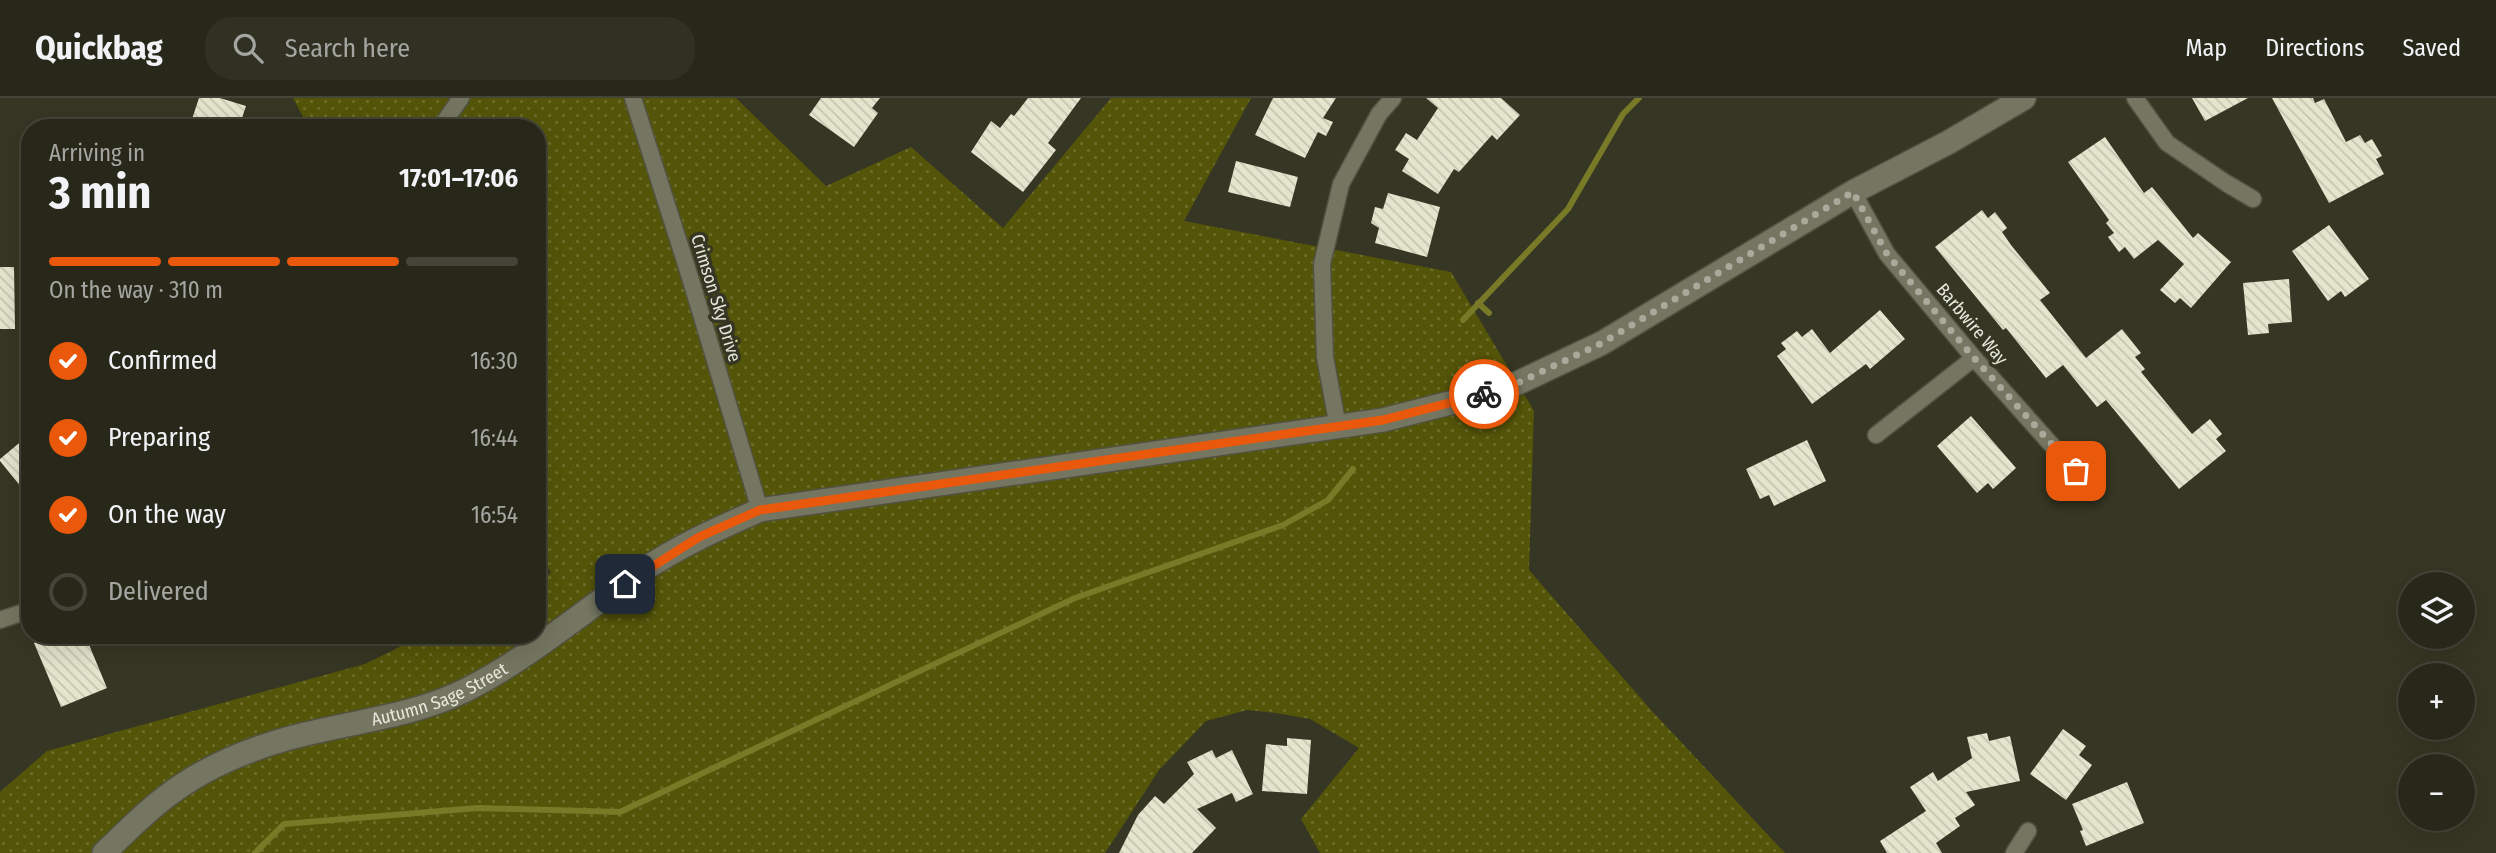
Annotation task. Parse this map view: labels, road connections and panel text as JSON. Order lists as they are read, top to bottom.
{
  "streets": {
    "street": ["Crimson Sky Drive", "Barbwire Way", "Autumn Sage Street"]
  },
  "crossings": [
    ["Crimson Sky Drive", "Autumn Sage Street"],
    ["Barbwire Way", "Autumn Sage Street"]
  ],
  "page": {
    "header": "Quickbag",
    "search": "Search here",
    "nav": ["Map", "Directions", "Saved"],
    "heading": ["3 min", "Arriving in", "17:01–17:06"],
    "bar": "On the way · 310 m",
    "list": [
      ["Confirmed", "16:30"],
      ["Preparing", "16:44"],
      ["On the way", "16:54"],
      "Delivered"
    ],
    "map_buttons": ["+", "−"]
  }
}
